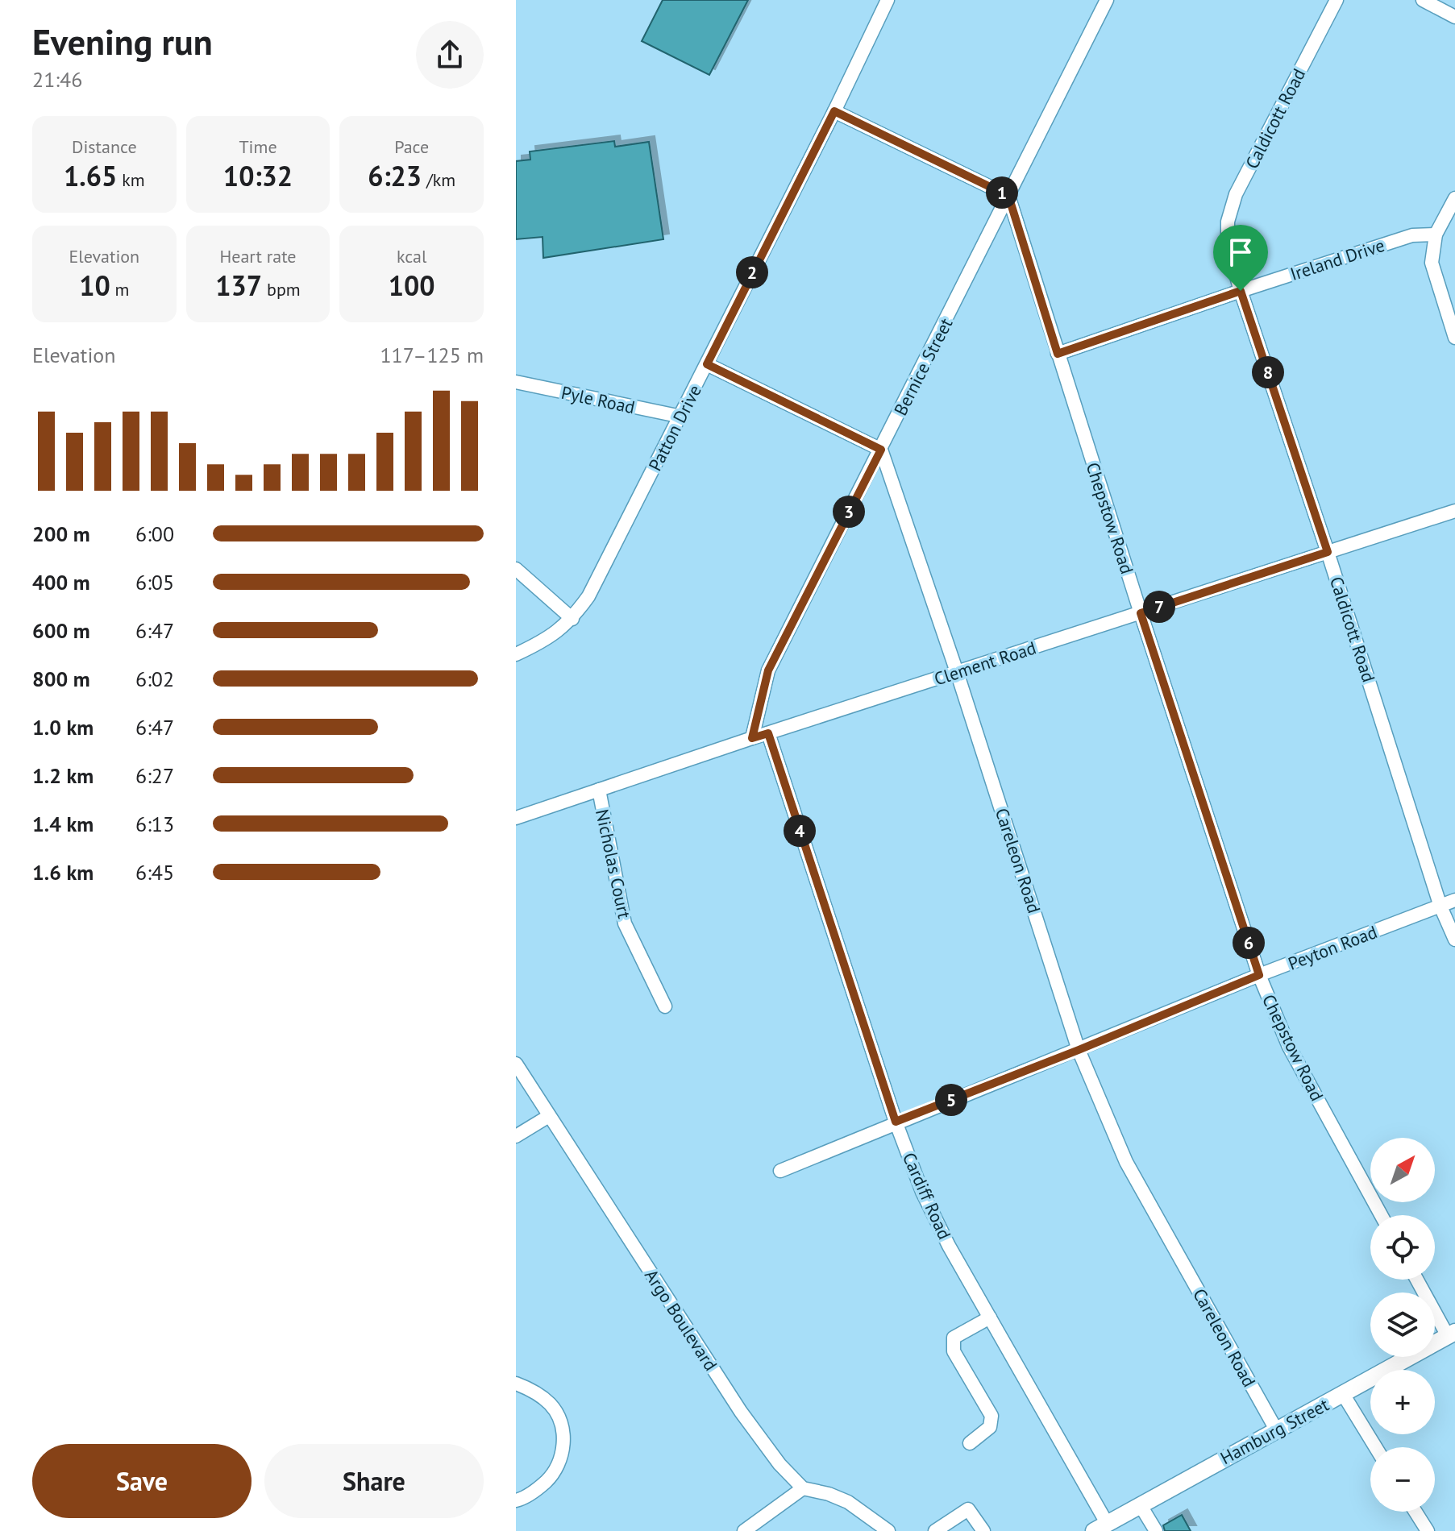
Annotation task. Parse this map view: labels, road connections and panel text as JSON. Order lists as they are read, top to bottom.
{
  "streets": {
    "main road": ["Hamburg Street"],
    "street": [
      "Caldicott Road",
      "Ireland Drive",
      "Bernice Street",
      "Pyle Road",
      "Patton Drive",
      "Chepstow Road",
      "Clement Road",
      "Careleon Road",
      "Nicholas Court",
      "Peyton Road",
      "Cardiff Road",
      "Argo Boulevard"
    ]
  },
  "crossings": [
    ["Caldicott Road", "Ireland Drive"],
    ["Caldicott Road", "Clement Road"],
    ["Caldicott Road", "Peyton Road"],
    ["Ireland Drive", "Chepstow Road"],
    ["Bernice Street", "Chepstow Road"],
    ["Bernice Street", "Clement Road"],
    ["Bernice Street", "Careleon Road"],
    ["Pyle Road", "Patton Drive"],
    ["Chepstow Road", "Clement Road"],
    ["Chepstow Road", "Peyton Road"],
    ["Clement Road", "Careleon Road"],
    ["Clement Road", "Nicholas Court"],
    ["Clement Road", "Cardiff Road"],
    ["Careleon Road", "Peyton Road"],
    ["Careleon Road", "Hamburg Street"],
    ["Peyton Road", "Cardiff Road"],
    ["Cardiff Road", "Hamburg Street"]
  ],
  "north": "top right",
  "page": {
    "heading": ["Evening run", "21:46"],
    "stats": [
      ["Distance", "1.65 km"],
      ["Time", "10:32"],
      ["Pace", "6:23 /km"],
      ["Elevation", "10 m"],
      ["Heart rate", "137 bpm"],
      ["kcal", "100"]
    ],
    "pins": [
      "1",
      "2",
      "8",
      "3",
      "7",
      "4",
      "6",
      "5"
    ],
    "chart": ["Elevation", "117–125 m"],
    "list": [
      {
        "name": "200 m",
        "note": "6:00"
      },
      {
        "name": "400 m",
        "note": "6:05"
      },
      {
        "name": "600 m",
        "note": "6:47"
      },
      {
        "name": "800 m",
        "note": "6:02"
      },
      {
        "name": "1.0 km",
        "note": "6:47"
      },
      {
        "name": "1.2 km",
        "note": "6:27"
      },
      {
        "name": "1.4 km",
        "note": "6:13"
      },
      {
        "name": "1.6 km",
        "note": "6:45"
      }
    ],
    "map_buttons": ["+", "−"],
    "buttons": ["Save", "Share"]
  }
}
